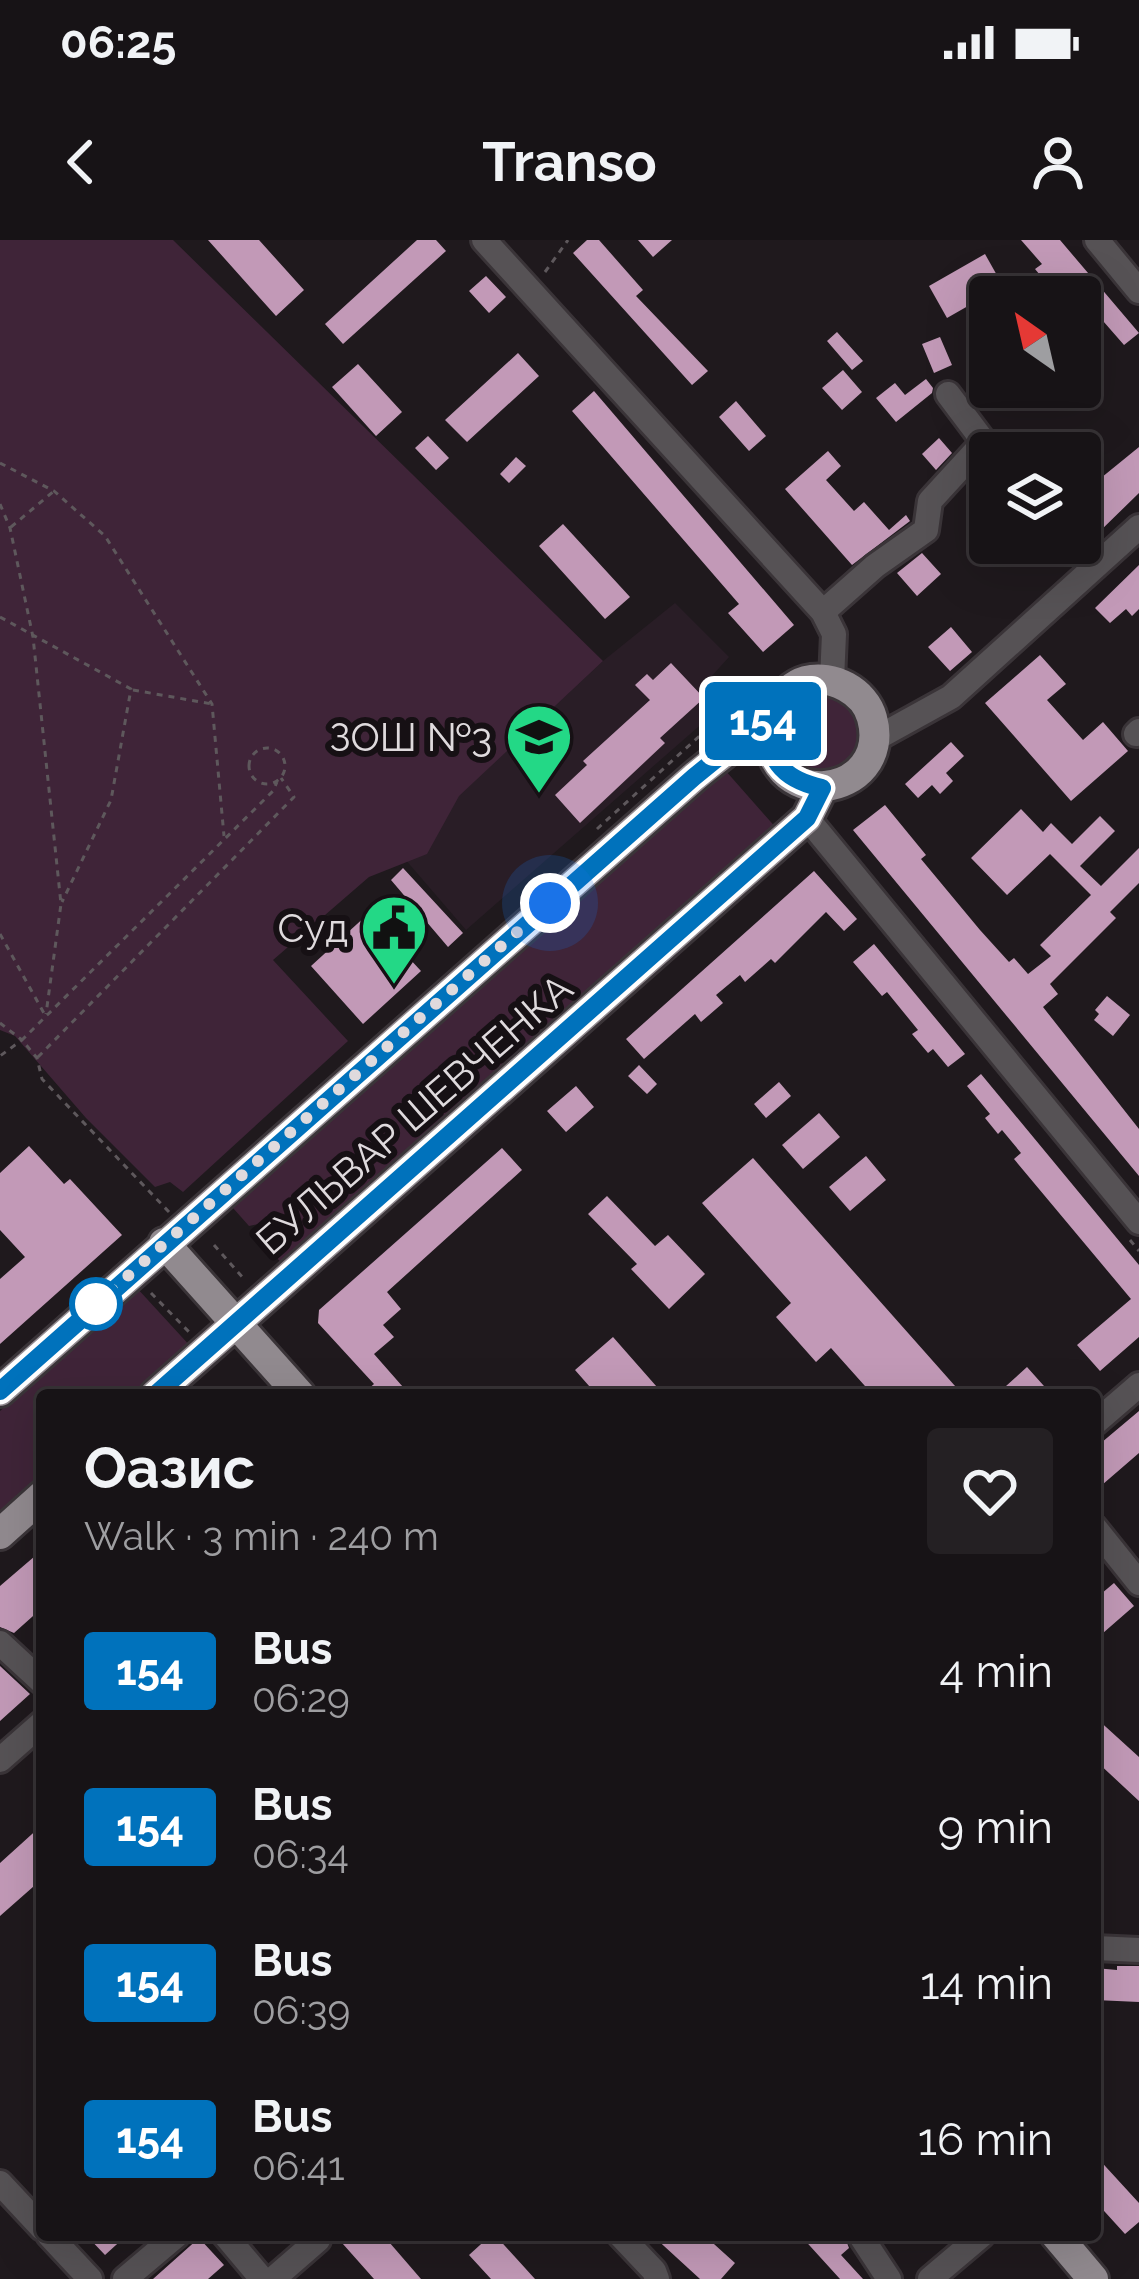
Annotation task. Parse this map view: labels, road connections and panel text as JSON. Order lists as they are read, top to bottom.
{
  "streets": {
    "main road": ["БУЛЬВАР ШЕВЧЕНКА"]
  },
  "places": {
    "school or university": ["ЗОШ №3"],
    "public building": ["Суд"]
  },
  "lines": ["bus line 154"],
  "north": "top left",
  "page": {
    "status": "06:25",
    "header": "Transo",
    "on_map": "154",
    "heading": ["Оазис", "Walk · 3 min · 240 m"],
    "list": [
      {
        "mark": "154",
        "name": "Bus",
        "note": "06:29",
        "value": "4 min"
      },
      {
        "mark": "154",
        "name": "Bus",
        "note": "06:34",
        "value": "9 min"
      },
      {
        "mark": "154",
        "name": "Bus",
        "note": "06:39",
        "value": "14 min"
      },
      {
        "mark": "154",
        "name": "Bus",
        "note": "06:41",
        "value": "16 min"
      }
    ]
  }
}
